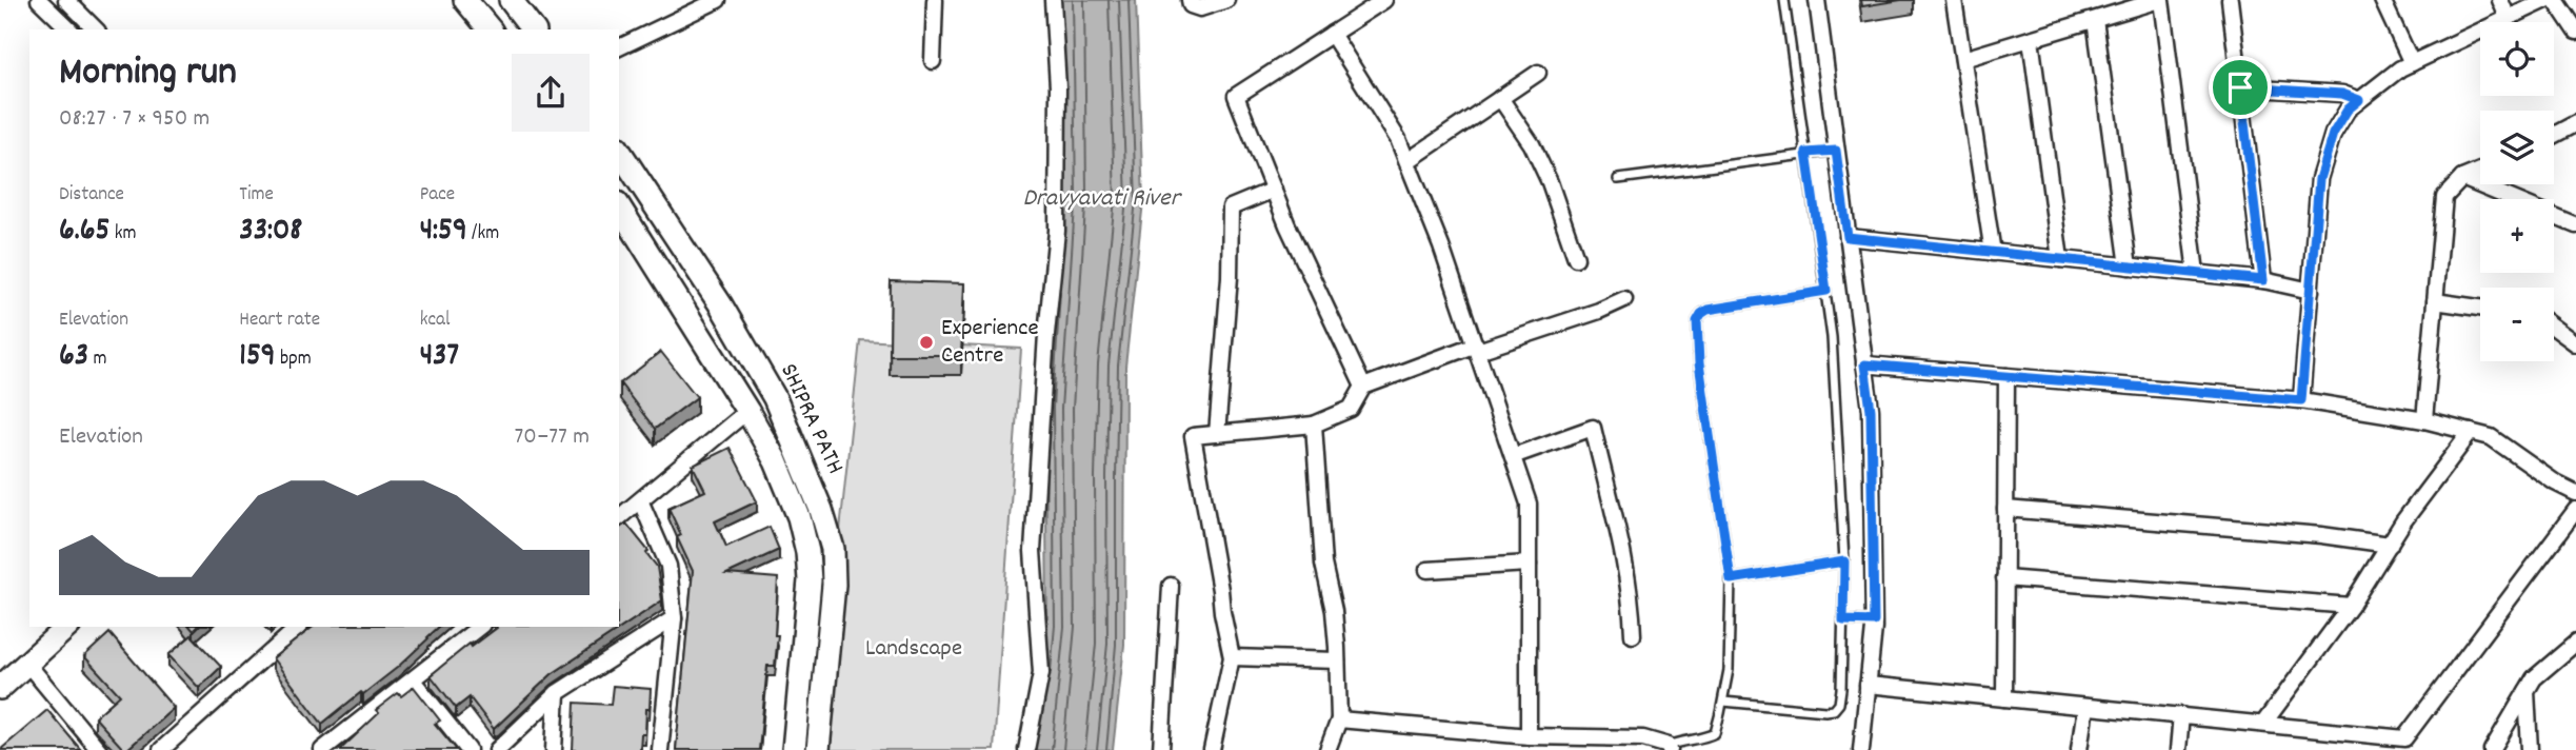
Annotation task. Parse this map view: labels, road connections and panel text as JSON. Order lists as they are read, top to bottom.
{
  "streets": {
    "street": ["SHIPRA PATH"]
  },
  "water": ["Dravyavati River"],
  "parks": ["Landscape"],
  "places": ["Experience Centre"],
  "page": {
    "map_buttons": ["+", "−"],
    "heading": ["Morning run", "08:27 · 7 × 950 m"],
    "stats": [
      ["Distance", "6.65 km"],
      ["Time", "33:08"],
      ["Pace", "4:59 /km"],
      ["Elevation", "63 m"],
      ["Heart rate", "159 bpm"],
      ["kcal", "437"]
    ],
    "chart": ["Elevation", "70–77 m"]
  }
}
